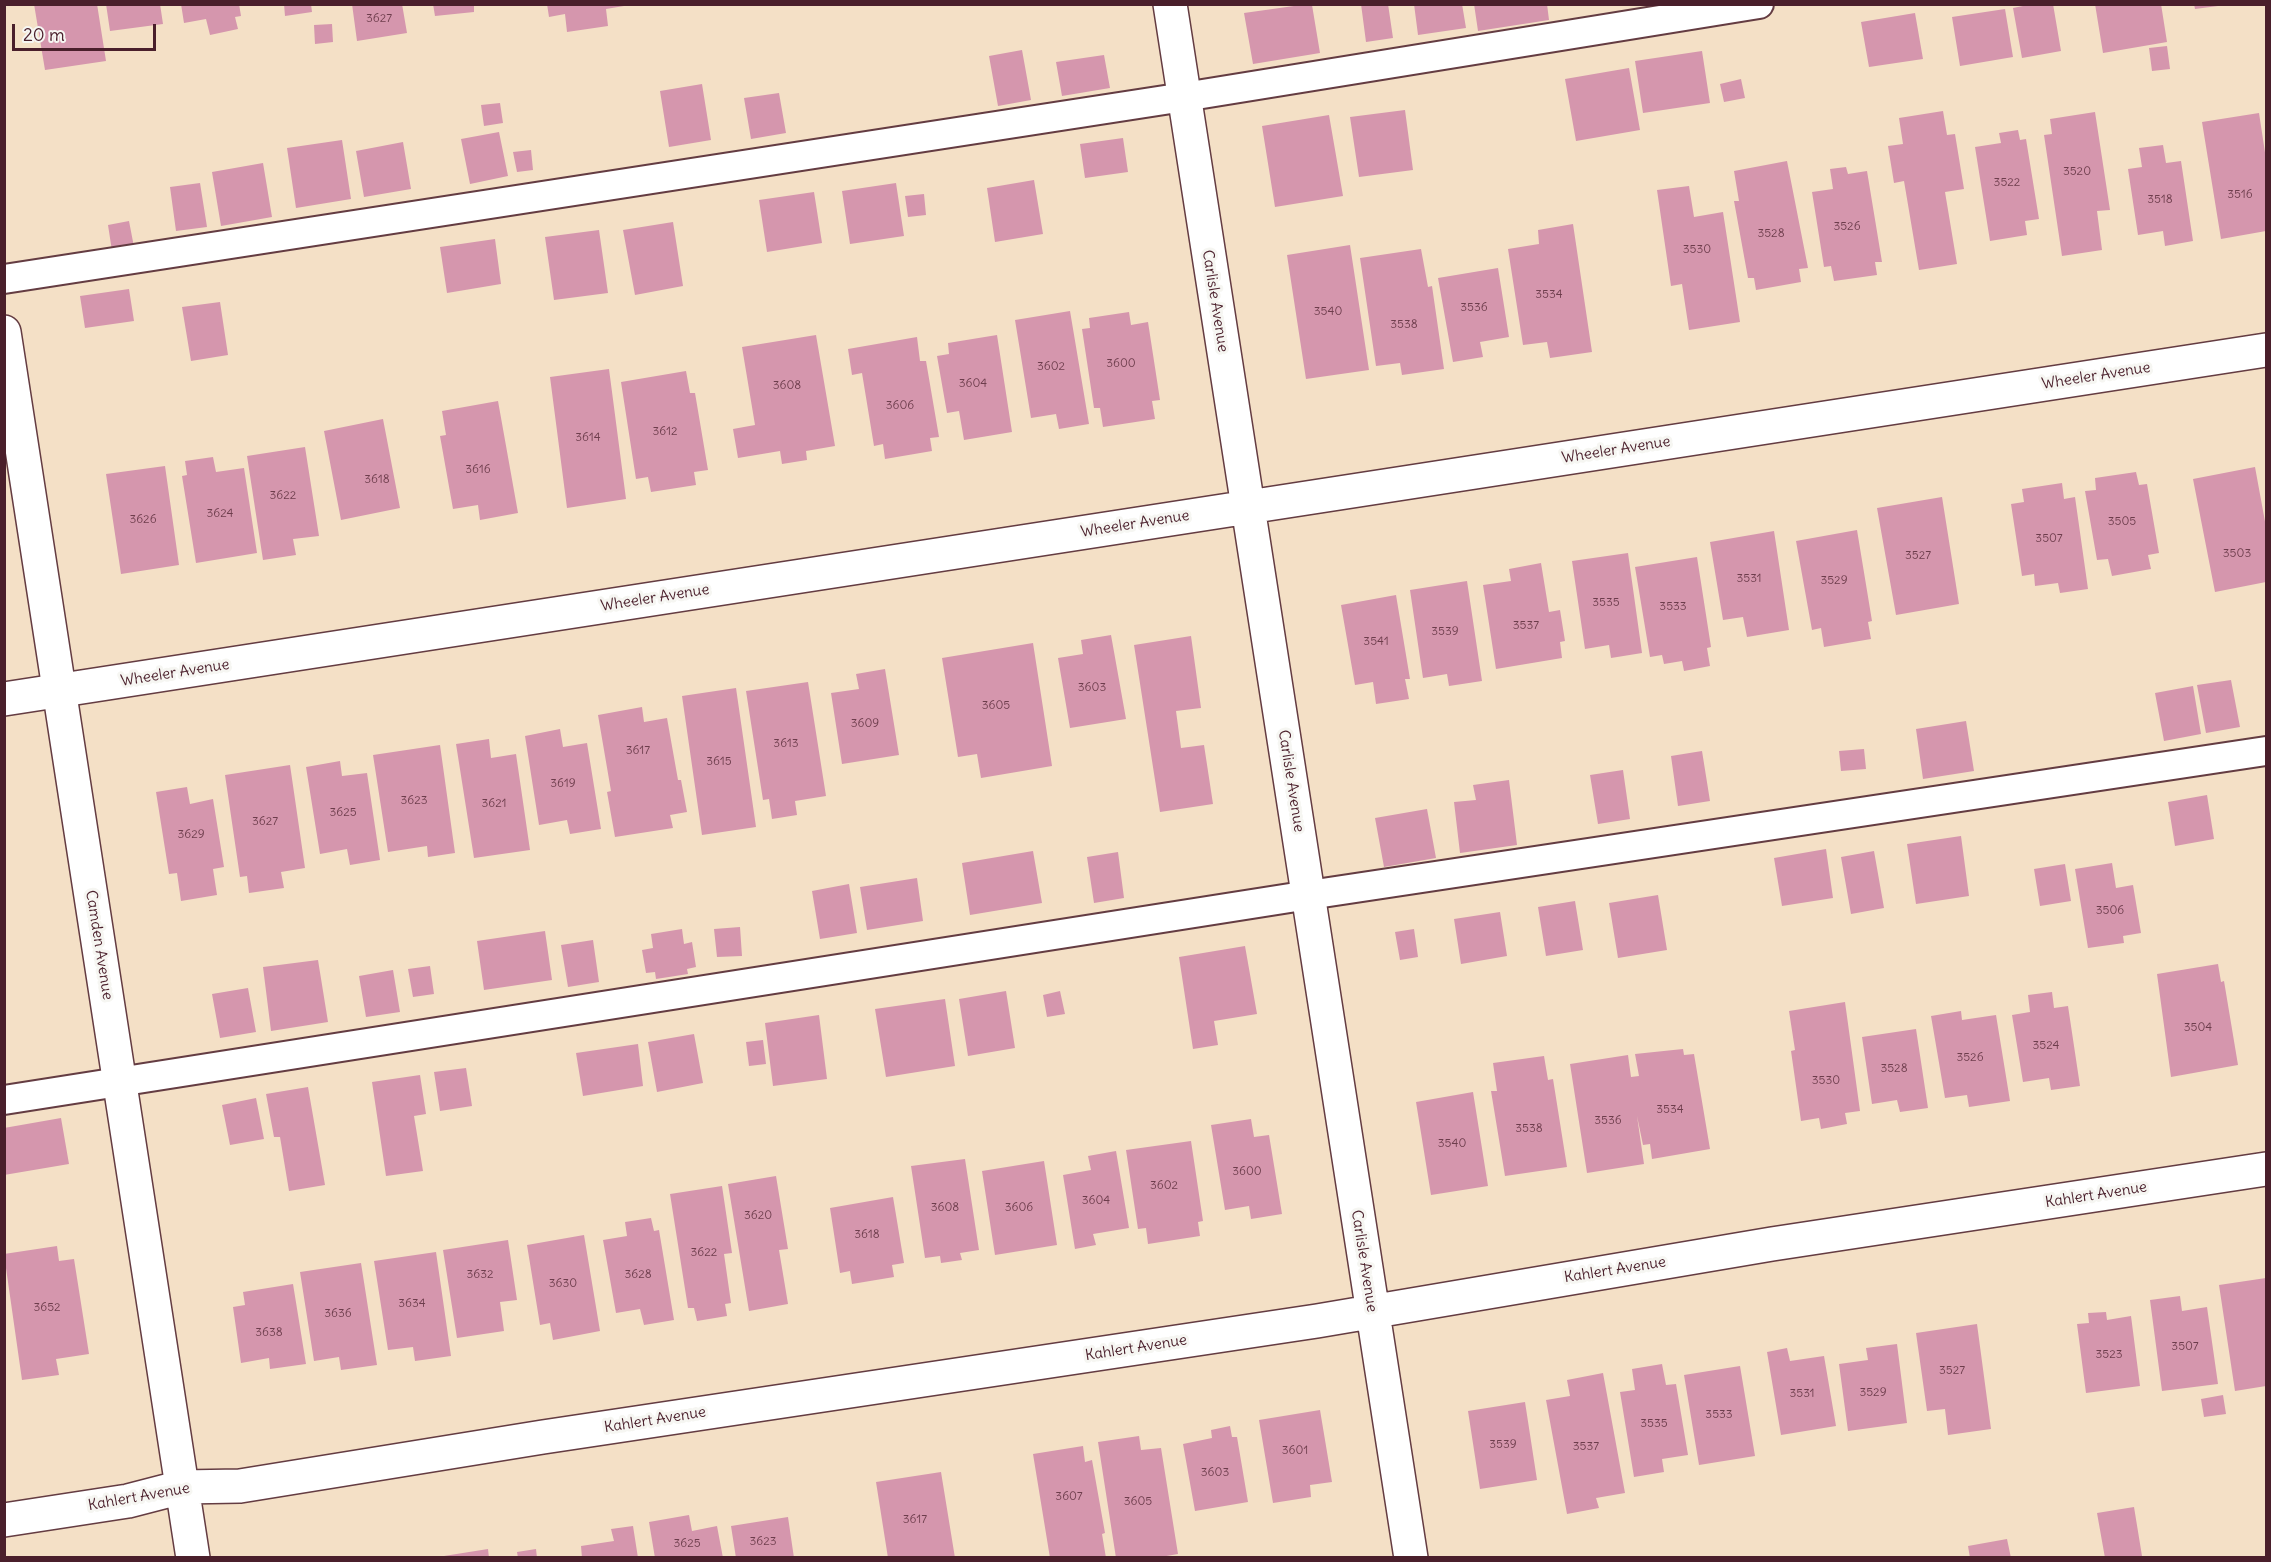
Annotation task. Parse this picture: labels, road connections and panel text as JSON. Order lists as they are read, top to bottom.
{
  "streets": {
    "street": [
      "Carlisle Avenue",
      "Wheeler Avenue",
      "Camden Avenue",
      "Kahlert Avenue"
    ]
  },
  "crossings": [
    ["Carlisle Avenue", "Wheeler Avenue"],
    ["Carlisle Avenue", "Kahlert Avenue"],
    ["Wheeler Avenue", "Camden Avenue"],
    ["Camden Avenue", "Kahlert Avenue"]
  ],
  "house_numbers": [
    "3627",
    "3520",
    "3522",
    "3516",
    "3518",
    "3526",
    "3528",
    "3530",
    "3534",
    "3536",
    "3540",
    "3538",
    "3600",
    "3602",
    "3604",
    "3608",
    "3606",
    "3612",
    "3614",
    "3616",
    "3618",
    "3622",
    "3624",
    "3626",
    "3505",
    "3507",
    "3503",
    "3527",
    "3531",
    "3529",
    "3535",
    "3533",
    "3537",
    "3539",
    "3541",
    "3603",
    "3605",
    "3609",
    "3613",
    "3617",
    "3615",
    "3619",
    "3623",
    "3621",
    "3625",
    "3627",
    "3629",
    "3506",
    "3504",
    "3524",
    "3526",
    "3528",
    "3530",
    "3534",
    "3536",
    "3538",
    "3540",
    "3600",
    "3602",
    "3604",
    "3608",
    "3606",
    "3620",
    "3618",
    "3622",
    "3632",
    "3628",
    "3630",
    "3634",
    "3652",
    "3636",
    "3638",
    "3507",
    "3523",
    "3527",
    "3529",
    "3531",
    "3533",
    "3535",
    "3539",
    "3537",
    "3601",
    "3603",
    "3607",
    "3605",
    "3617",
    "3623",
    "3625"
  ],
  "scale_bar": "20 m"
}
